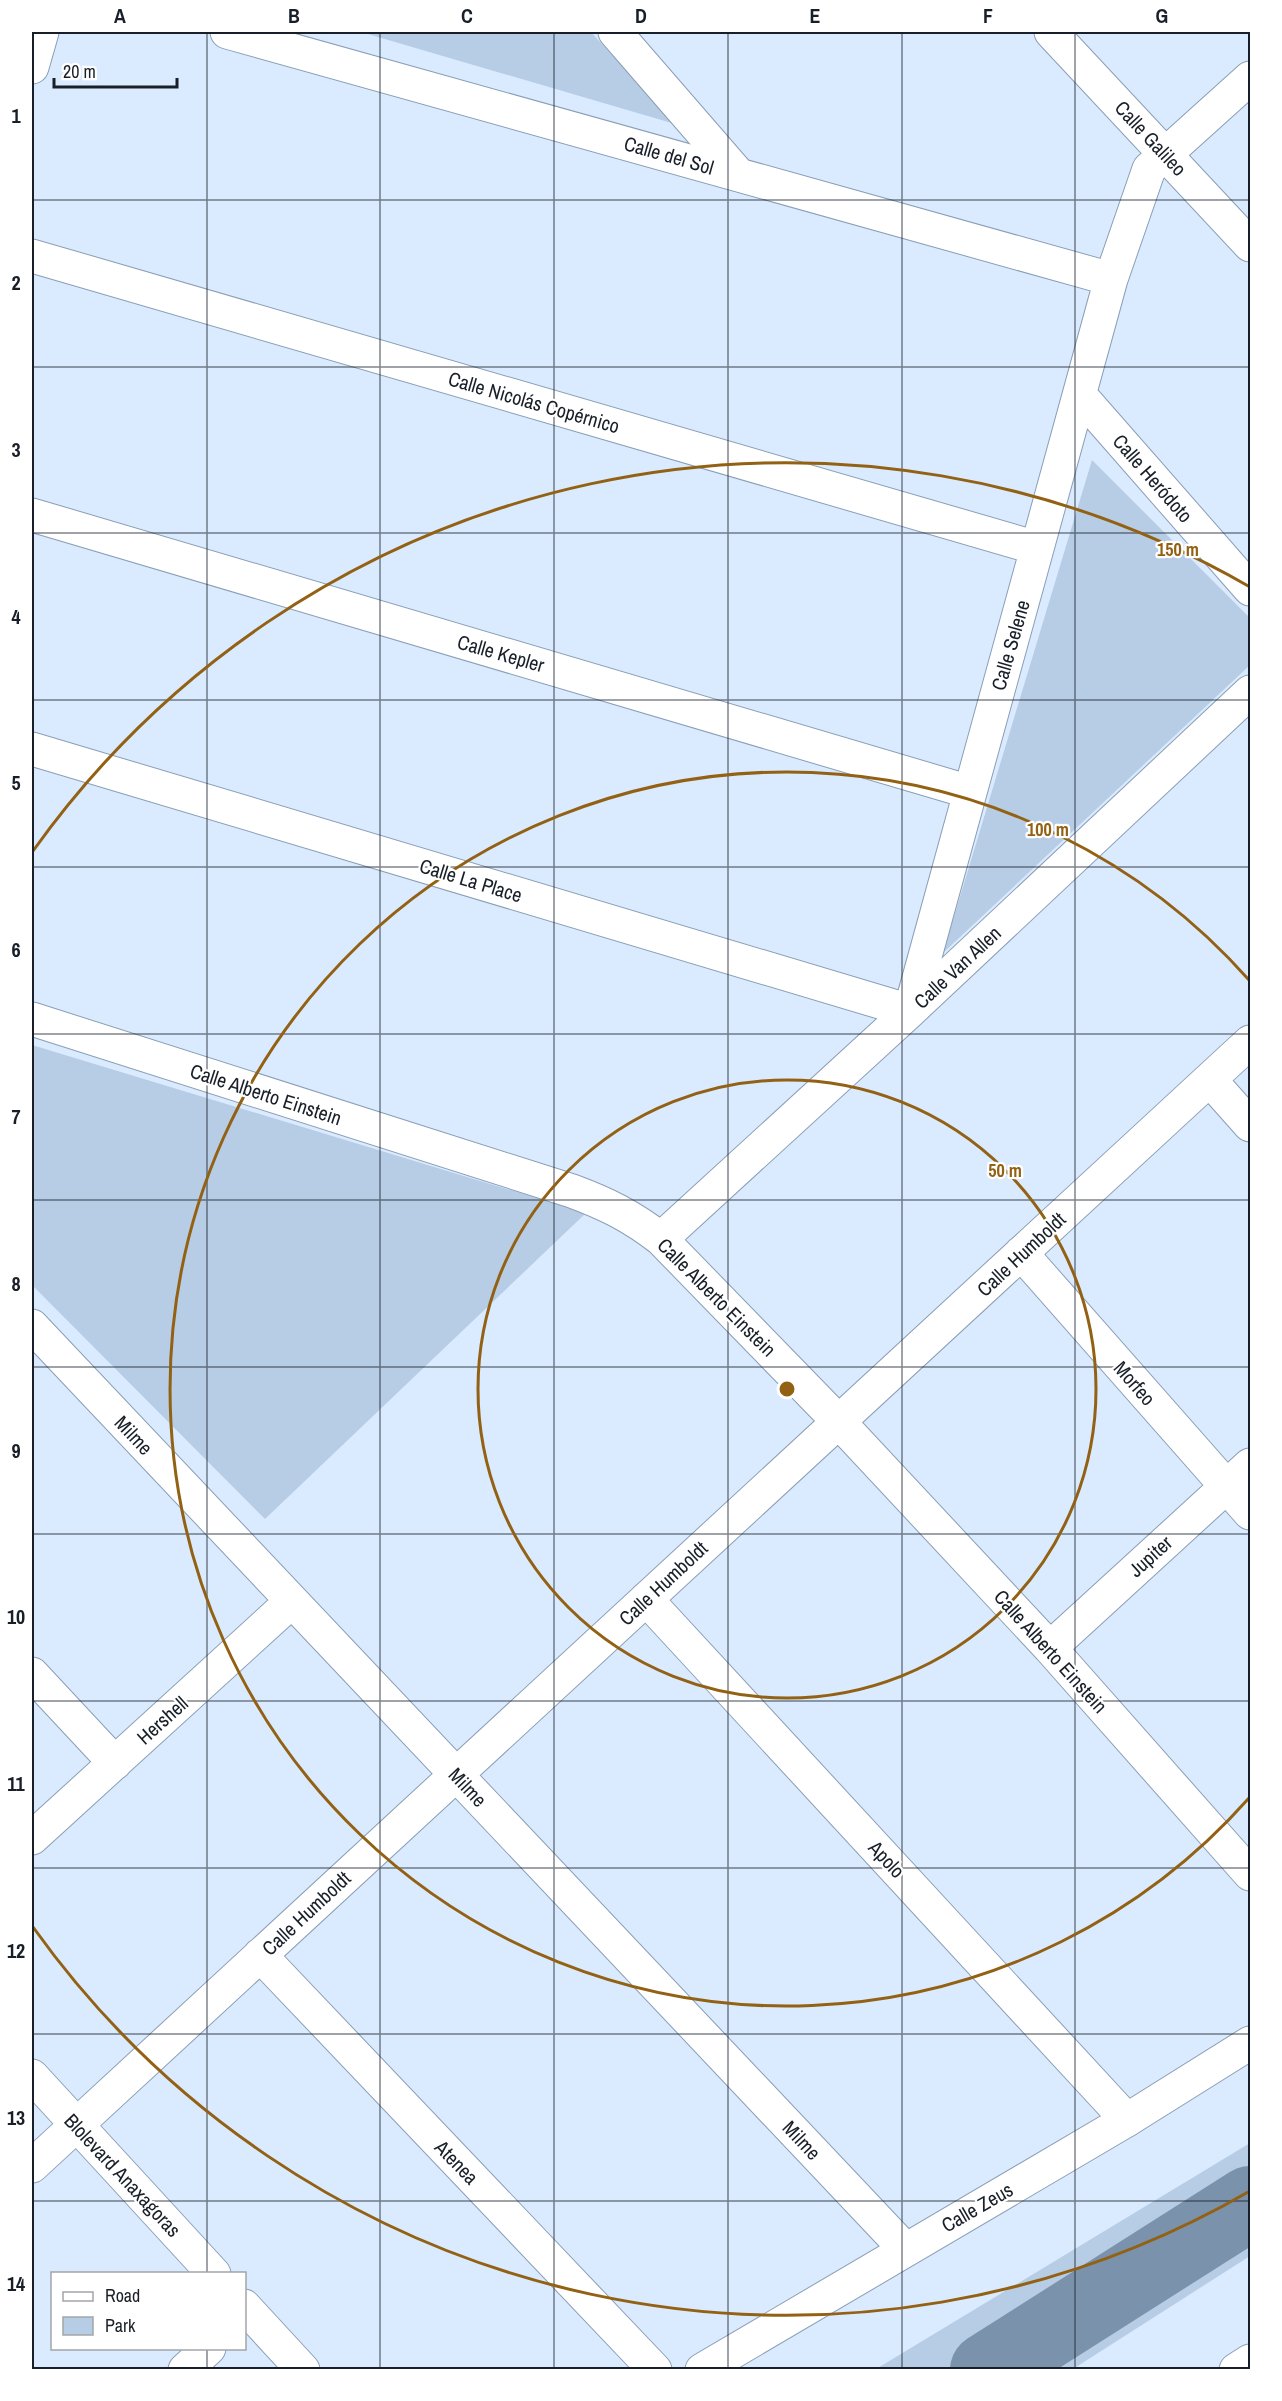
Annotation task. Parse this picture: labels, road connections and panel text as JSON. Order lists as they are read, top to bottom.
{
  "streets": {
    "street": [
      "Calle Galileo",
      "Calle del Sol",
      "Calle Nicolás Copérnico",
      "Calle Heródoto",
      "Calle Selene",
      "Calle Kepler",
      "Calle La Place",
      "Calle Van Allen",
      "Calle Alberto Einstein",
      "Calle Humboldt",
      "Morfeo",
      "Milme",
      "Jupiter",
      "Hershell",
      "Apolo",
      "Atenea",
      "Blolevard Anaxagoras",
      "Calle Zeus"
    ]
  },
  "crossings": [
    ["Calle Galileo", "Calle Selene"],
    ["Calle del Sol", "Calle Selene"],
    ["Calle Nicolás Copérnico", "Calle Selene"],
    ["Calle Heródoto", "Calle Selene"],
    ["Calle Selene", "Calle Kepler"],
    ["Calle Selene", "Calle La Place"],
    ["Calle Selene", "Calle Van Allen"],
    ["Calle La Place", "Calle Van Allen"],
    ["Calle Van Allen", "Calle Alberto Einstein"],
    ["Calle Alberto Einstein", "Calle Humboldt"],
    ["Calle Alberto Einstein", "Jupiter"],
    ["Calle Humboldt", "Morfeo"],
    ["Calle Humboldt", "Milme"],
    ["Calle Humboldt", "Apolo"],
    ["Calle Humboldt", "Atenea"],
    ["Calle Humboldt", "Blolevard Anaxagoras"],
    ["Morfeo", "Jupiter"],
    ["Milme", "Hershell"],
    ["Milme", "Calle Zeus"],
    ["Apolo", "Calle Zeus"]
  ],
  "legend": ["Road", "Park"],
  "scale_bar": "20 m",
  "grid": {
    "columns": [
      "A",
      "B",
      "C",
      "D",
      "E",
      "F",
      "G"
    ],
    "rows": [
      "1",
      "2",
      "3",
      "4",
      "5",
      "6",
      "7",
      "8",
      "9",
      "10",
      "11",
      "12",
      "13",
      "14"
    ]
  },
  "rings": ["150 m", "100 m", "50 m"]
}
